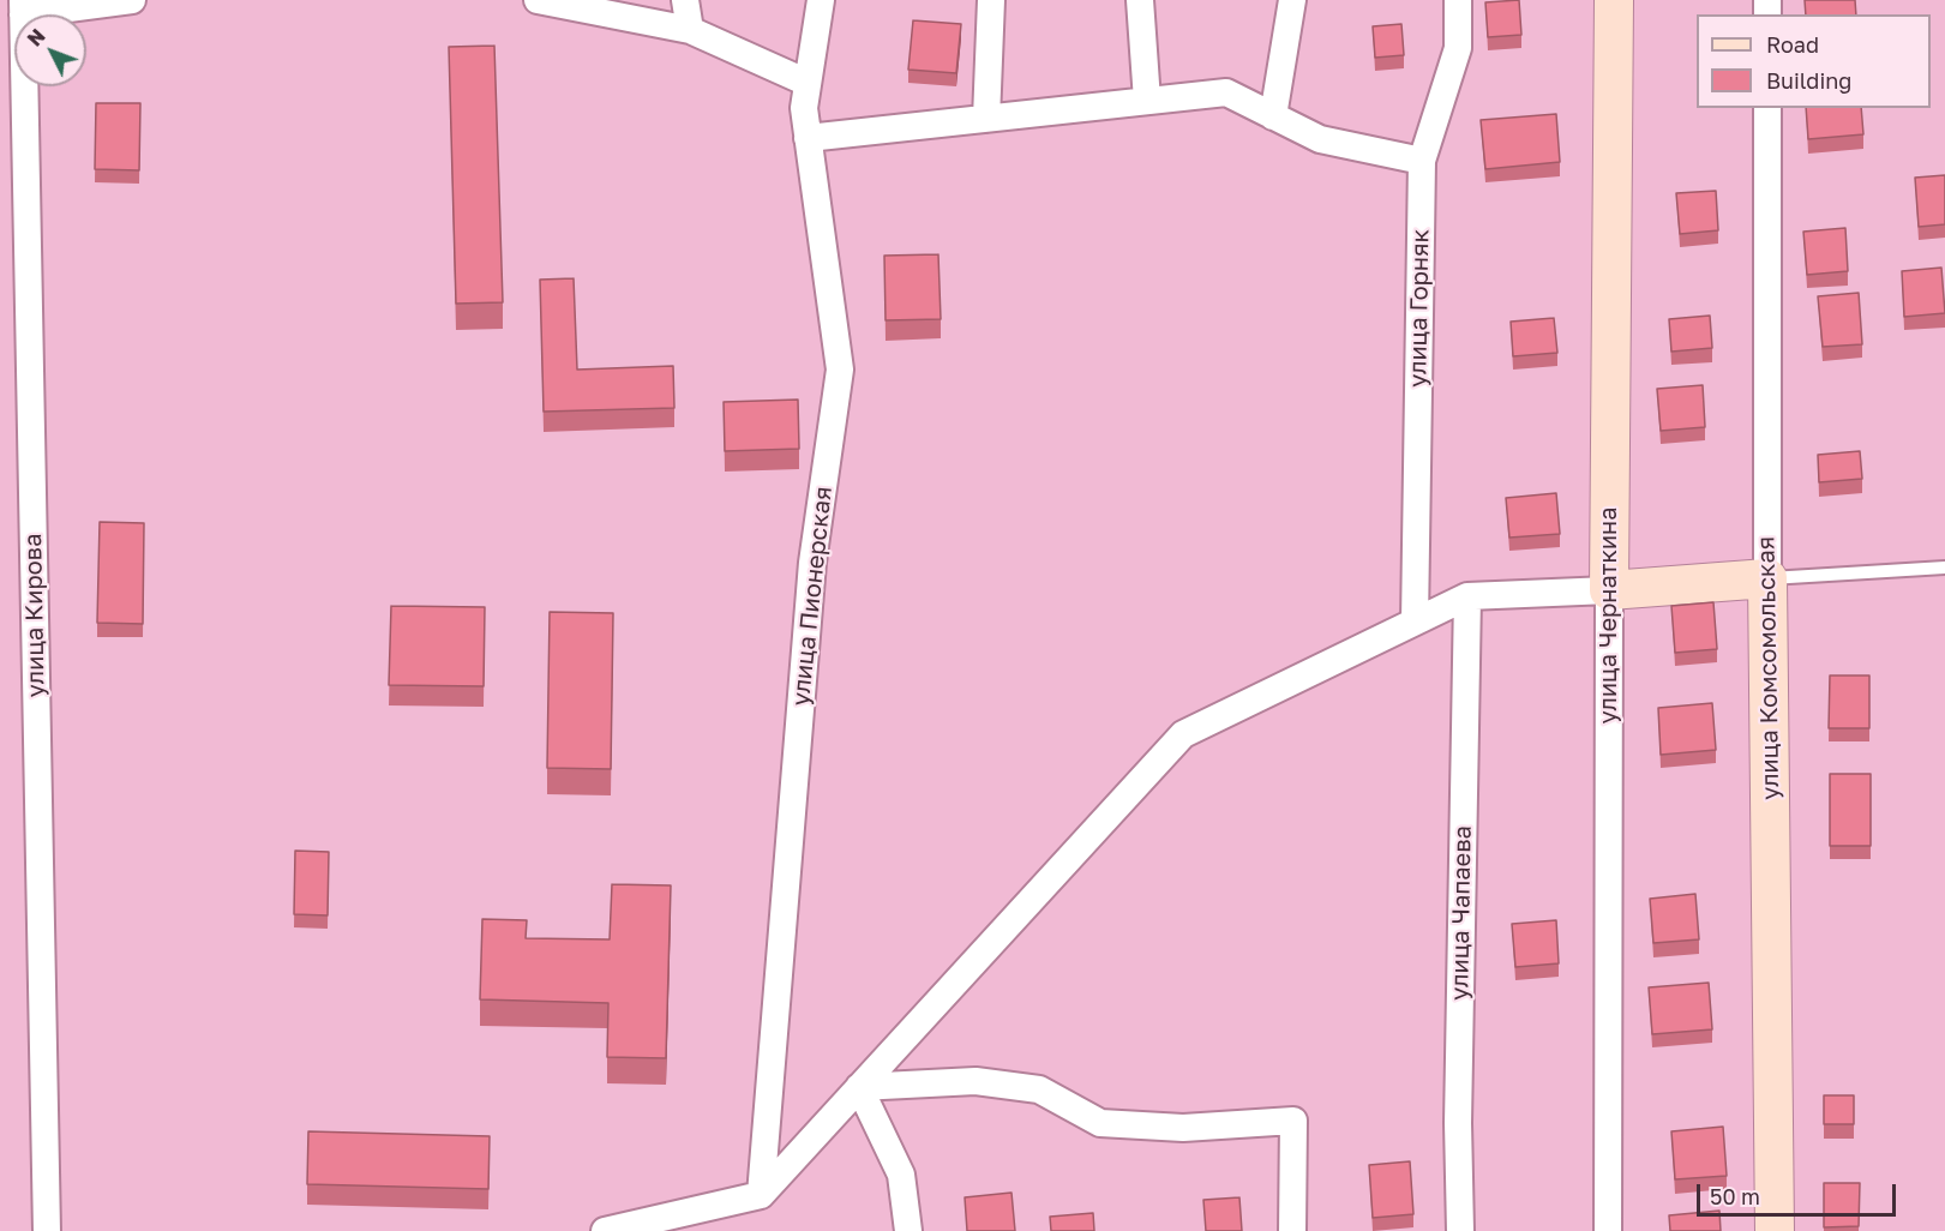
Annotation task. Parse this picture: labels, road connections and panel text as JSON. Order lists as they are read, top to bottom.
{
  "streets": {
    "street": [
      "улица Горняк",
      "улица Пионерская",
      "улица Кирова",
      "улица Чернаткина",
      "улица Комсомольская",
      "улица Чапаева"
    ]
  },
  "legend": ["Road", "Building"],
  "scale_bar": "50 m",
  "north": "top left"
}
